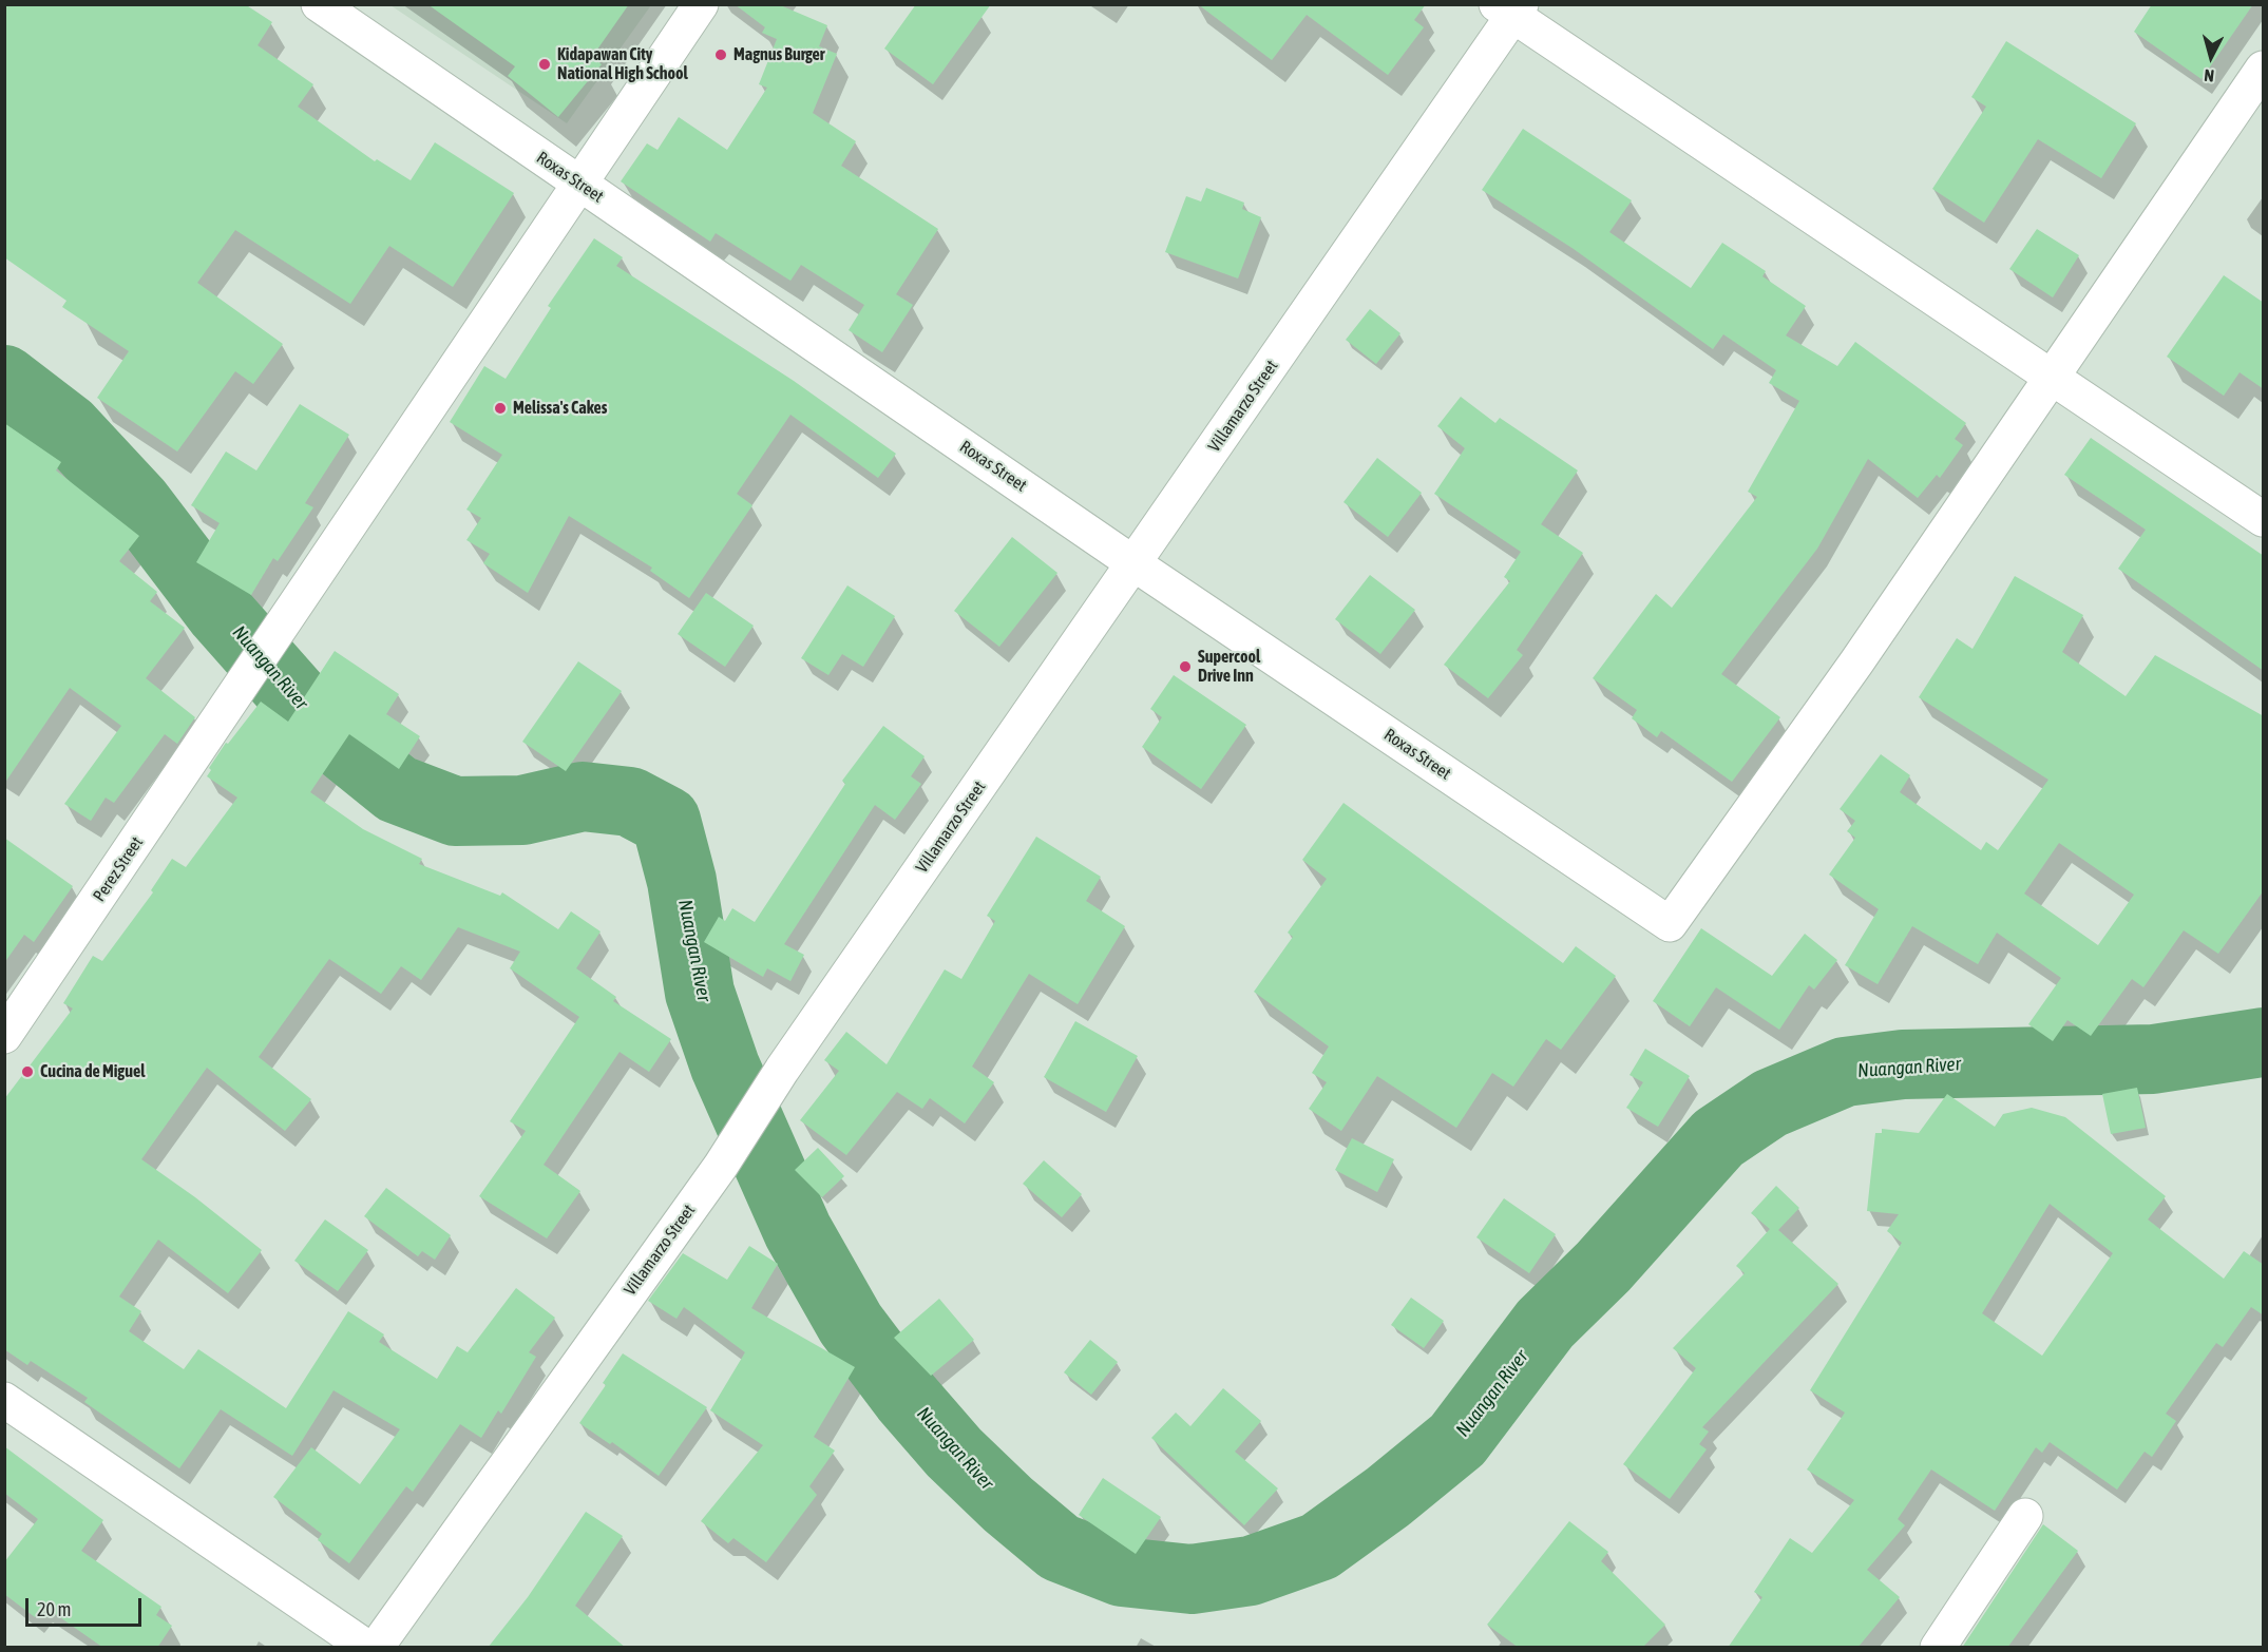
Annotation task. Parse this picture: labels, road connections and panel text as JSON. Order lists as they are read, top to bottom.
{
  "streets": {
    "street": ["Roxas Street", "Villamarzo Street", "Perez Street"]
  },
  "crossings": [
    ["Roxas Street", "Villamarzo Street"],
    ["Roxas Street", "Perez Street"]
  ],
  "water": ["Nuangan River"],
  "places": [
    "Magnus Burger",
    "Kidapawan City National High School",
    "Melissa's Cakes",
    "Supercool Drive Inn",
    "Cucina de Miguel"
  ],
  "scale_bar": "20 m",
  "north": "bottom"
}
